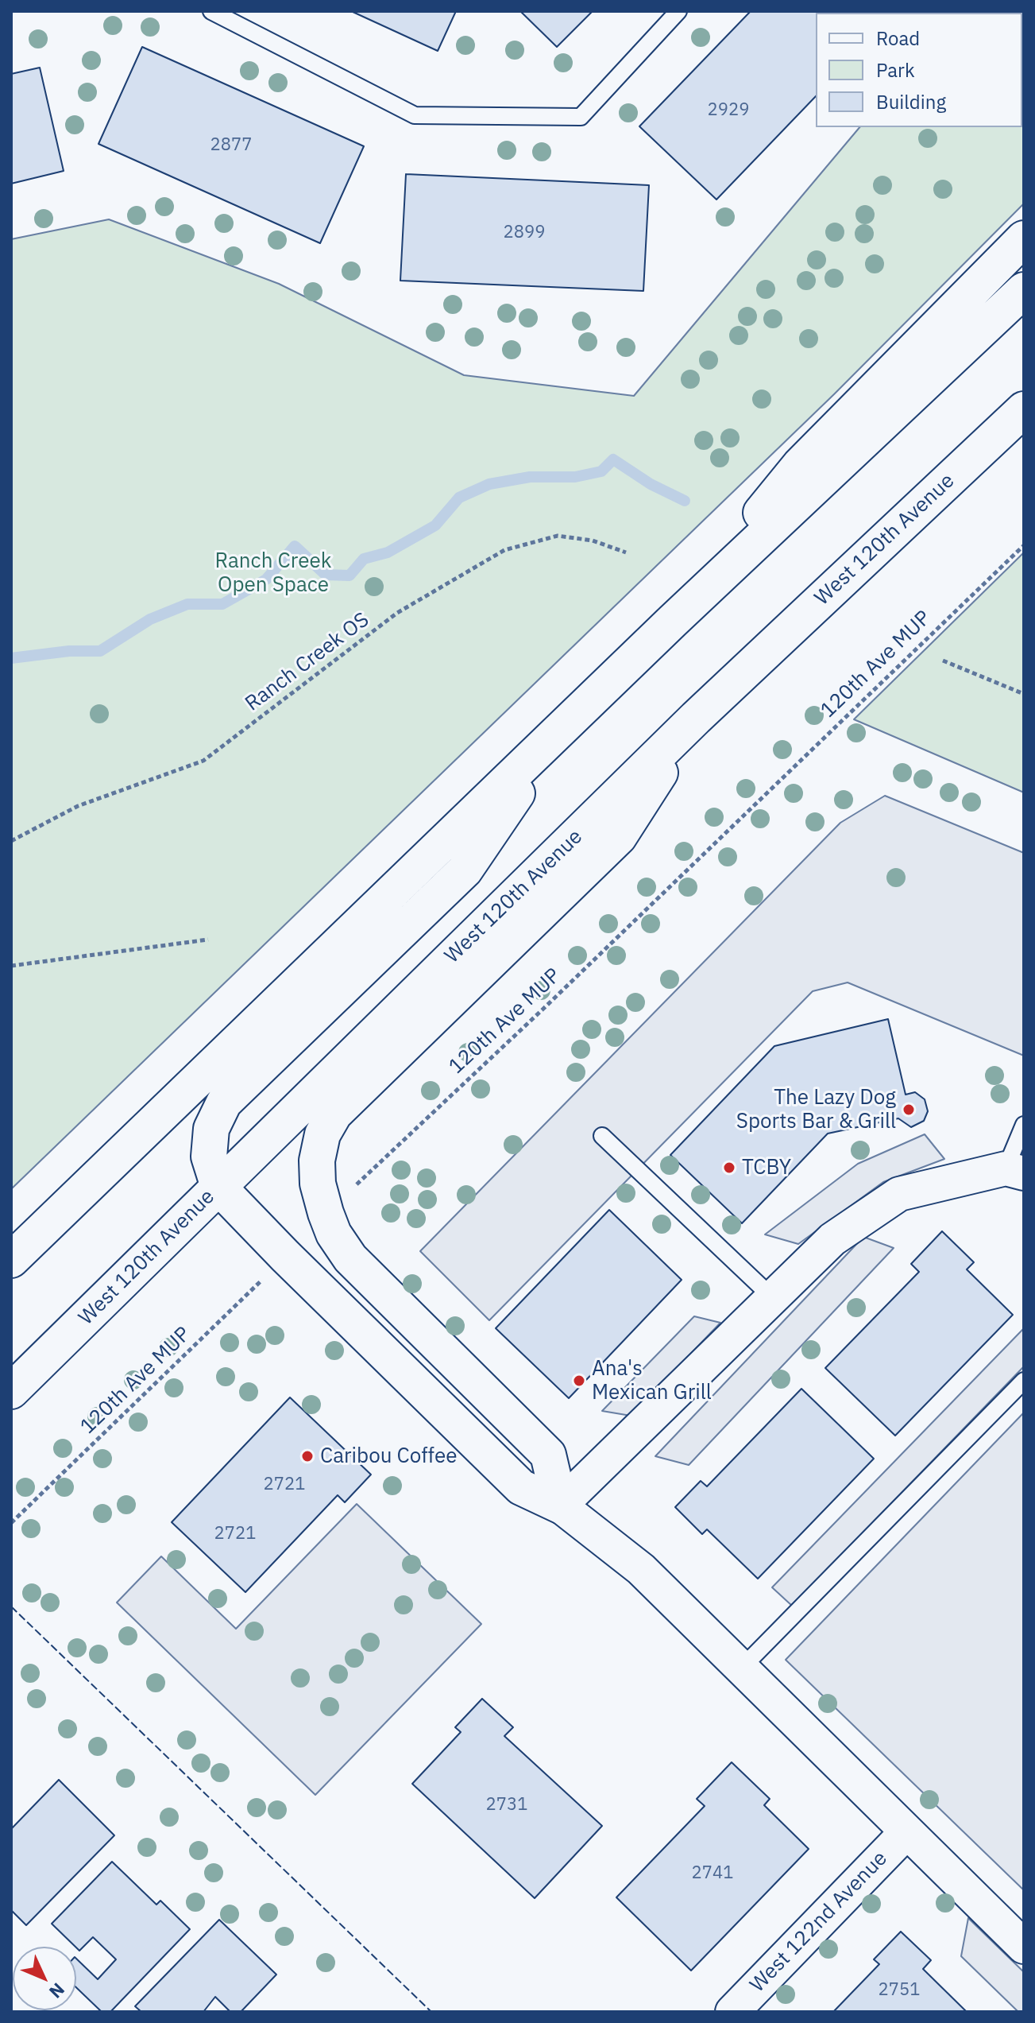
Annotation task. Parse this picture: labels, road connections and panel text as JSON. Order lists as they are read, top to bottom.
{
  "streets": {
    "main road": ["West 120th Avenue"],
    "street": ["West 122nd Avenue"],
    "path": ["Ranch Creek OS", "120th Ave MUP"]
  },
  "parks": ["Ranch Creek Open Space"],
  "places": [
    "The Lazy Dog Sports Bar & Grill",
    "TCBY",
    "Ana's Mexican Grill",
    "Caribou Coffee"
  ],
  "house_numbers": [
    "2929",
    "2877",
    "2899",
    "2721",
    "2721",
    "2731",
    "2741",
    "2751"
  ],
  "legend": ["Road", "Park", "Building"],
  "north": "bottom right"
}
